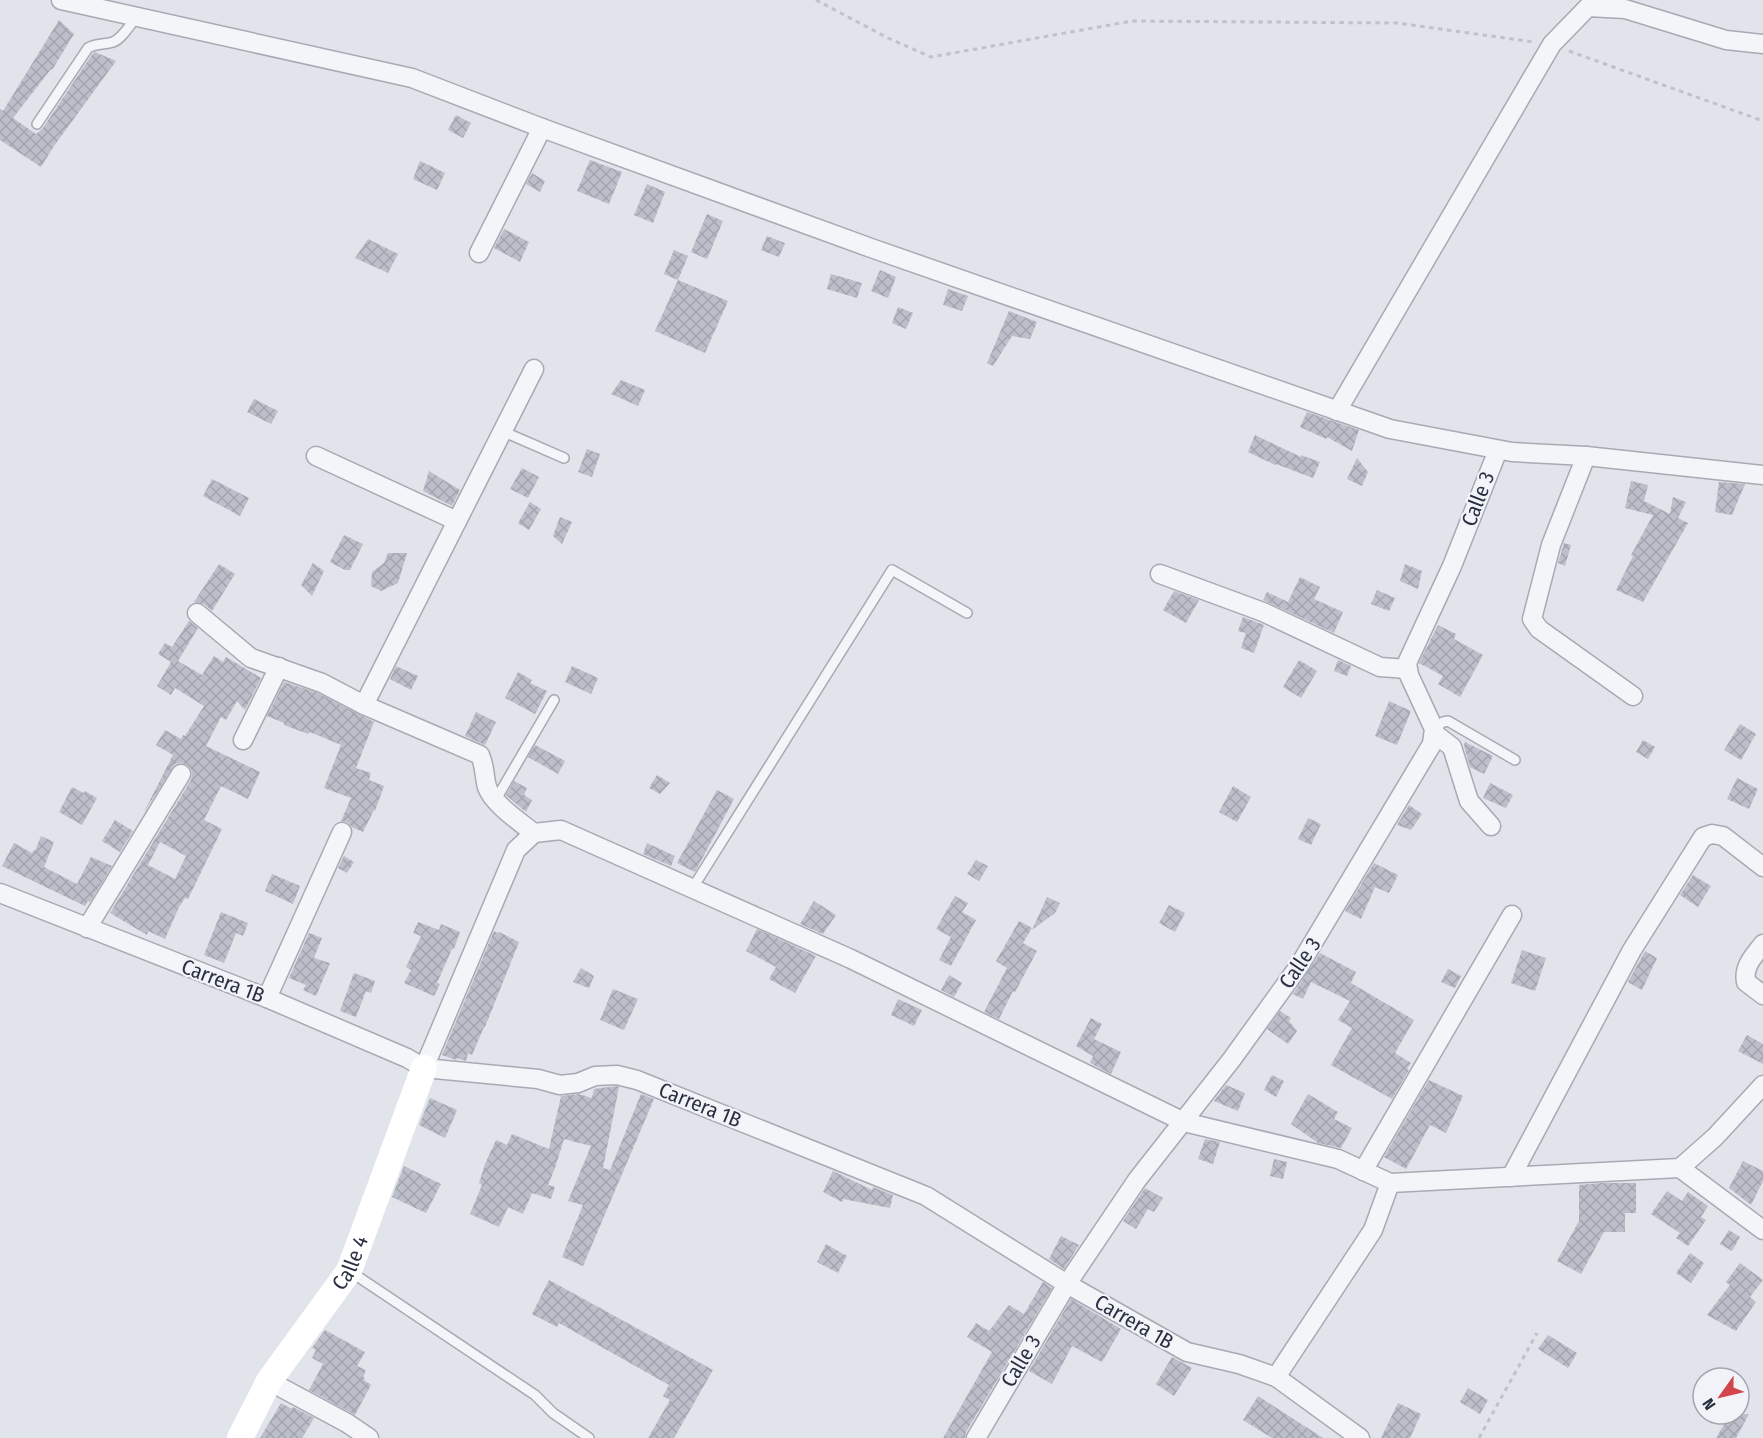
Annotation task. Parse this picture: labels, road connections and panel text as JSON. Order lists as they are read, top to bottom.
{
  "streets": {
    "street": ["Calle 3", "Carrera 1B", "Calle 4"]
  },
  "crossings": [
    ["Calle 3", "Carrera 1B"],
    ["Carrera 1B", "Calle 4"]
  ],
  "north": "bottom left"
}
